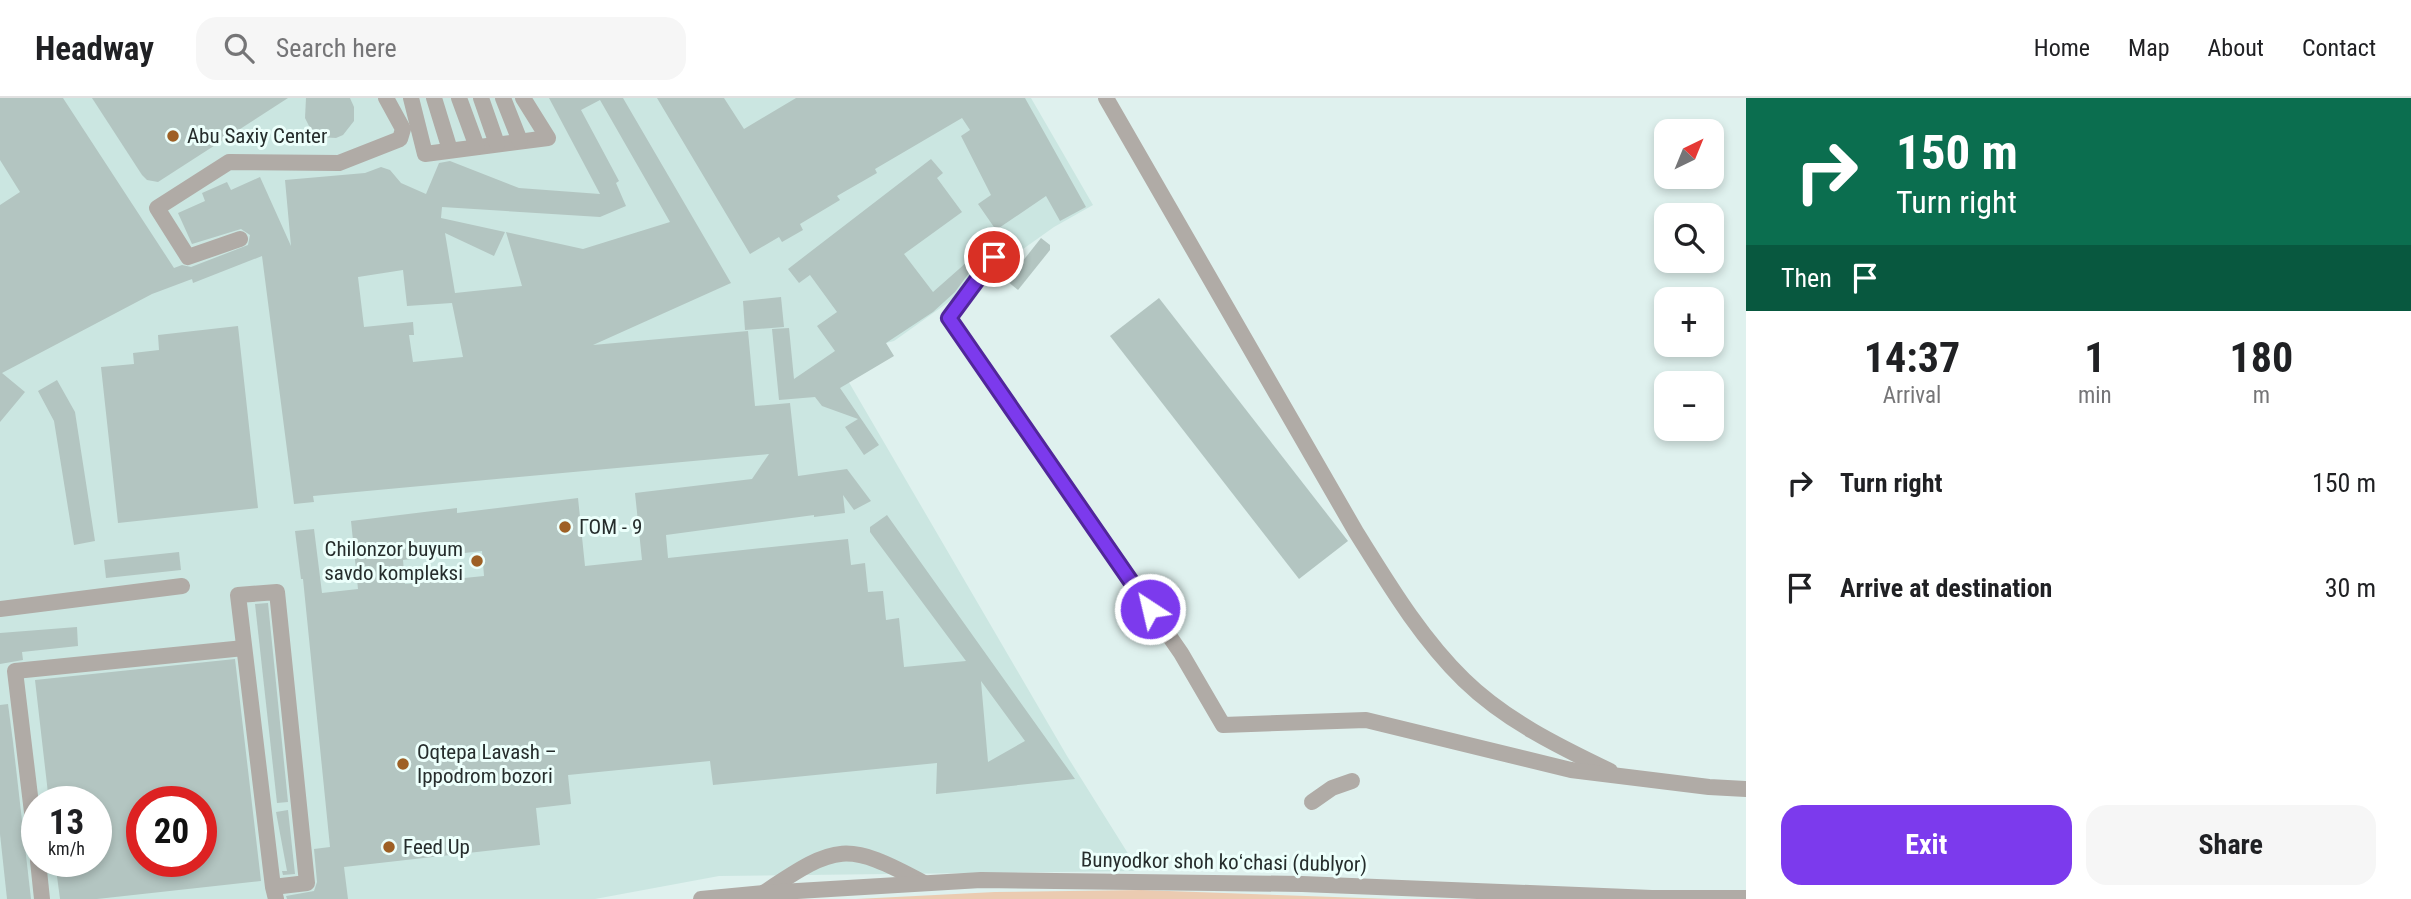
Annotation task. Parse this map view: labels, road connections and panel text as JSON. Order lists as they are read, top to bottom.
{
  "streets": {
    "street": ["Bunyodkor shoh koʻchasi (dublyor)"]
  },
  "places": [
    "Abu Saxiy Center",
    "ГОМ - 9",
    "Chilonzor buyum savdo kompleksi",
    "Oqtepa Lavash – Ippodrom bozori",
    "Feed Up"
  ],
  "north": "top right",
  "page": {
    "header": "Headway",
    "search": "Search here",
    "nav": [
      "Home",
      "Map",
      "About",
      "Contact"
    ],
    "turn": ["150 m", "Turn right"],
    "map_buttons": ["+", "−"],
    "then": "Then",
    "eta": [
      "14:37",
      "Arrival",
      "1",
      "min",
      "180",
      "m"
    ],
    "list": [
      {
        "name": "Turn right",
        "value": "150 m"
      },
      {
        "name": "Arrive at destination",
        "value": "30 m"
      }
    ],
    "speed": "13 km/h",
    "limit": "20",
    "buttons": ["Exit", "Share"]
  }
}
